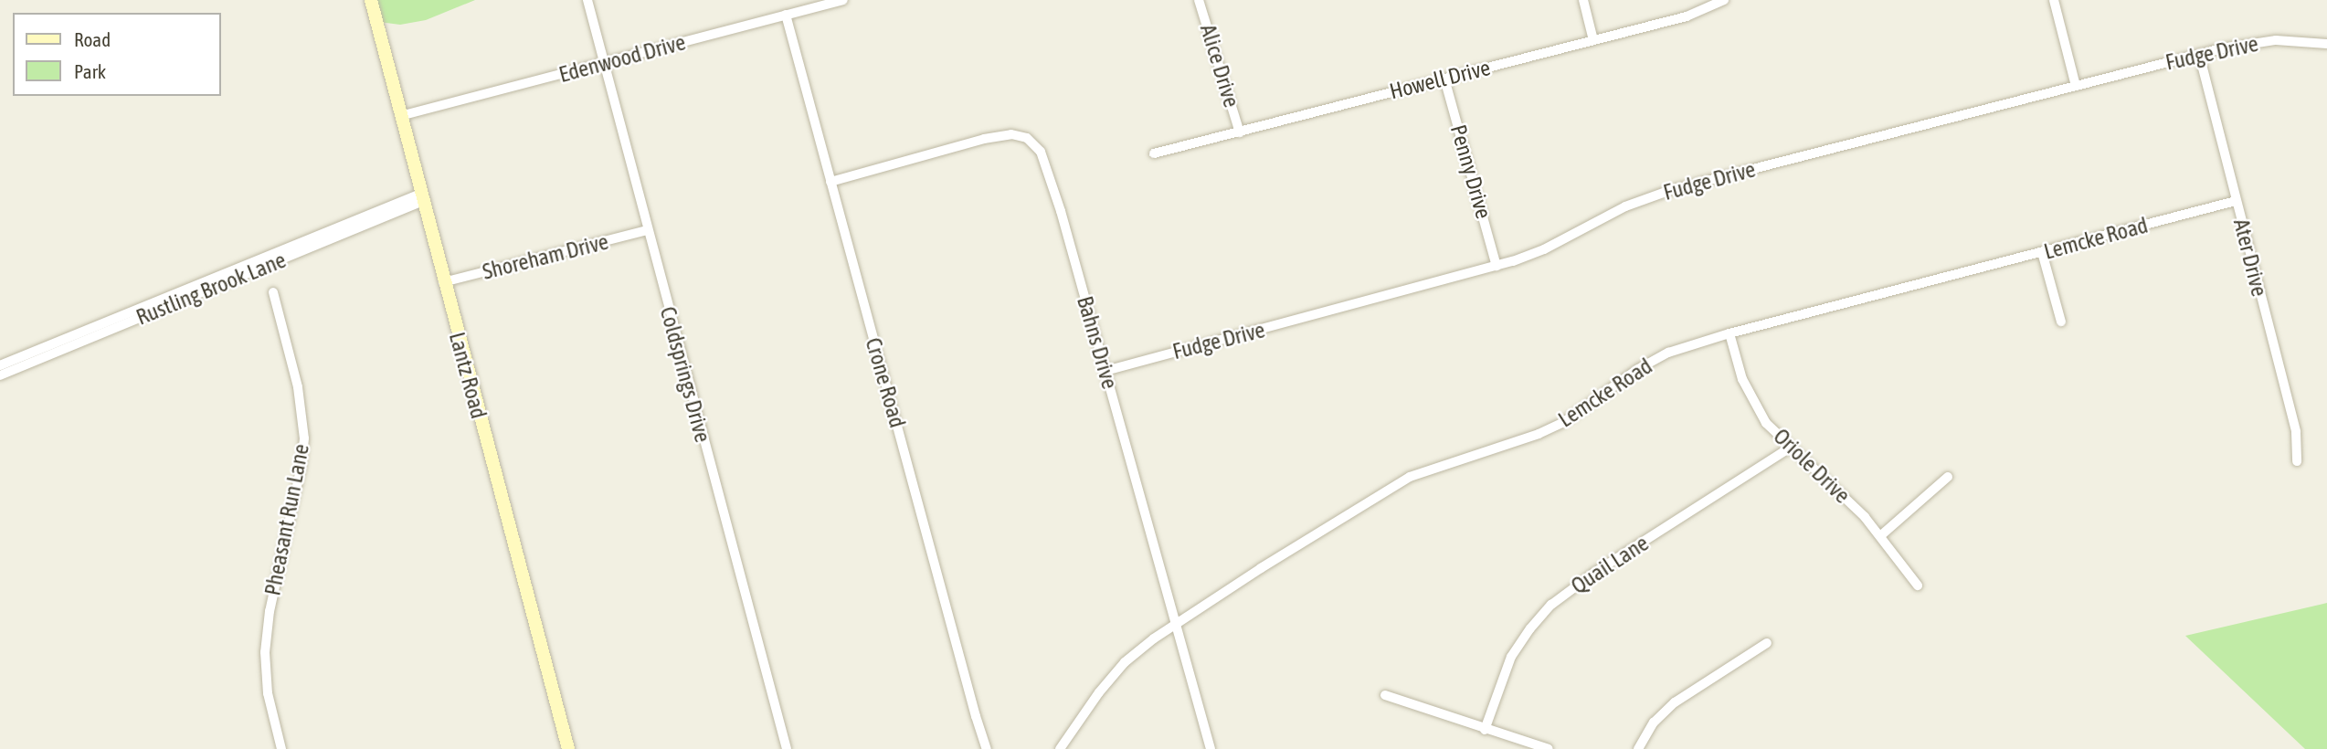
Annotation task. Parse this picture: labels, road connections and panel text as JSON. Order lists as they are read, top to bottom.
{
  "streets": {
    "street": [
      "Fudge Drive",
      "Edenwood Drive",
      "Alice Drive",
      "Howell Drive",
      "Penny Drive",
      "Lemcke Road",
      "Shoreham Drive",
      "Ater Drive",
      "Rustling Brook Lane",
      "Bahns Drive",
      "Coldsprings Drive",
      "Lantz Road",
      "Crone Road",
      "Oriole Drive",
      "Pheasant Run Lane",
      "Quail Lane"
    ]
  },
  "crossings": [
    ["Fudge Drive", "Penny Drive"],
    ["Fudge Drive", "Ater Drive"],
    ["Fudge Drive", "Bahns Drive"],
    ["Edenwood Drive", "Coldsprings Drive"],
    ["Edenwood Drive", "Lantz Road"],
    ["Edenwood Drive", "Crone Road"],
    ["Alice Drive", "Howell Drive"],
    ["Howell Drive", "Penny Drive"],
    ["Lemcke Road", "Ater Drive"],
    ["Lemcke Road", "Bahns Drive"],
    ["Lemcke Road", "Oriole Drive"],
    ["Shoreham Drive", "Coldsprings Drive"],
    ["Shoreham Drive", "Lantz Road"],
    ["Rustling Brook Lane", "Lantz Road"],
    ["Bahns Drive", "Crone Road"],
    ["Oriole Drive", "Quail Lane"]
  ],
  "legend": ["Road", "Park"]
}
